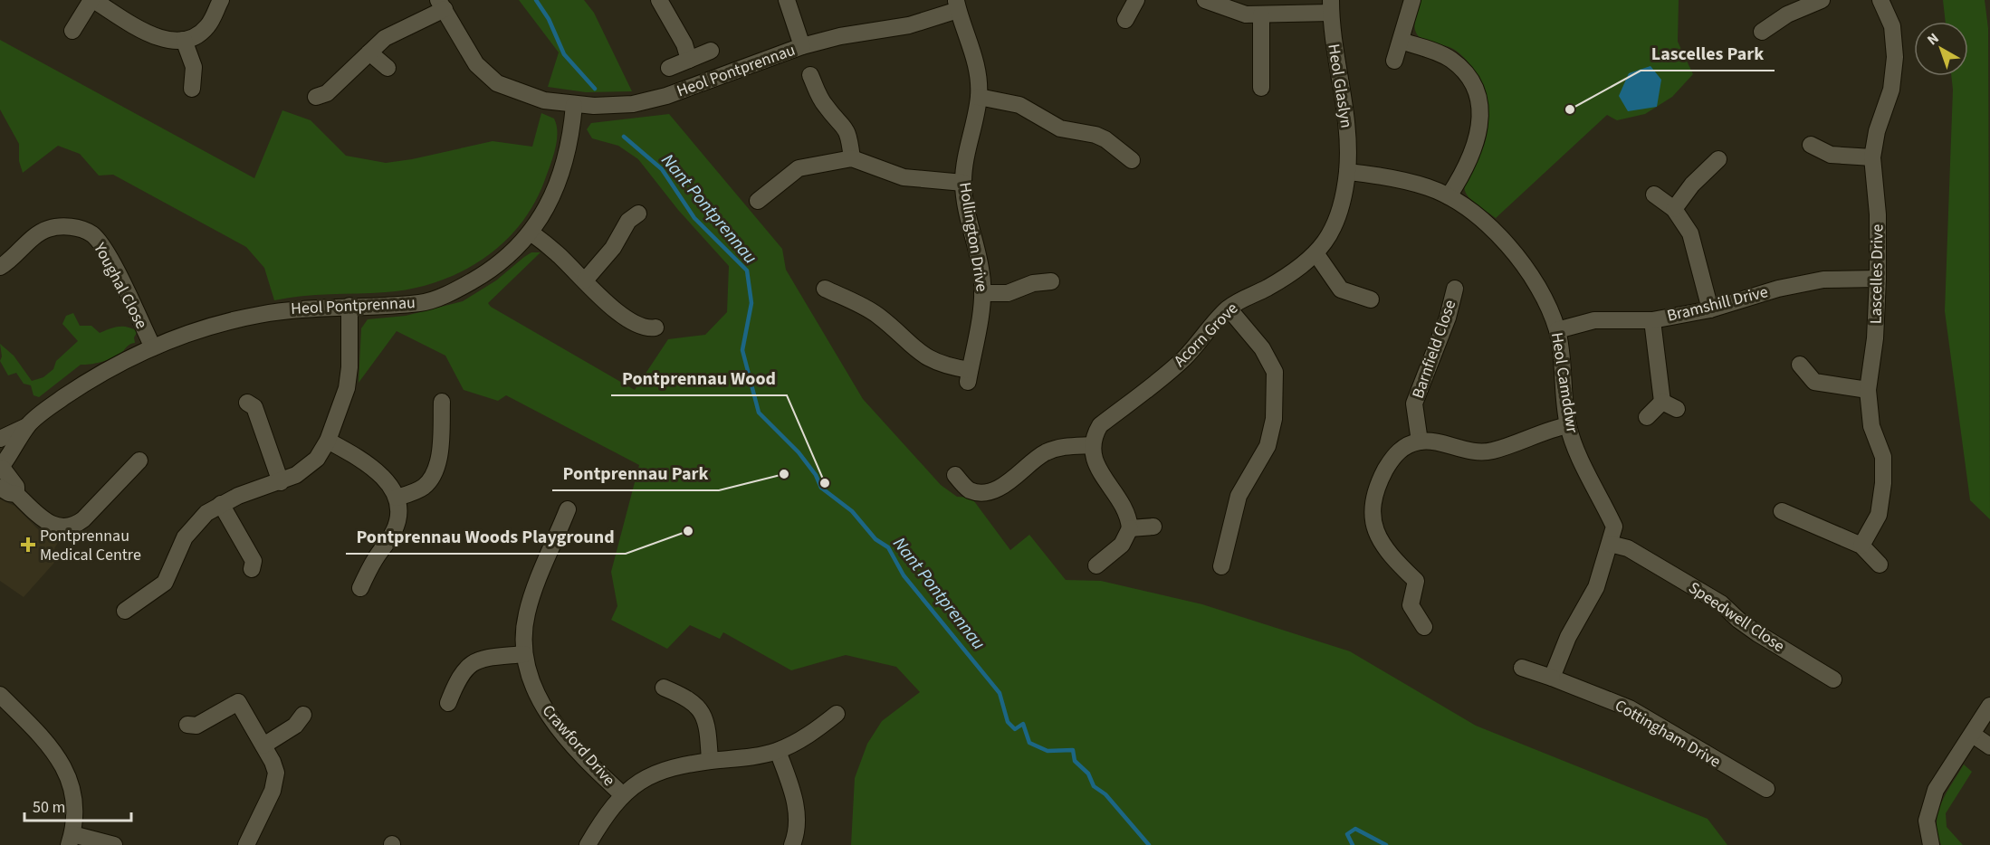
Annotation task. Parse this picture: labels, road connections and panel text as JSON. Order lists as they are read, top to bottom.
{
  "streets": {
    "street": [
      "Heol Pontprennau",
      "Heol Glaslyn",
      "Hollington Drive",
      "Lascelles Drive",
      "Youghal Close",
      "Bramshill Drive",
      "Acorn Grove",
      "Barnfield Close",
      "Heol Camddwr",
      "Speedwell Close",
      "Cottingham Drive",
      "Crawford Drive"
    ]
  },
  "crossings": [
    ["Heol Pontprennau", "Hollington Drive"],
    ["Heol Pontprennau", "Youghal Close"],
    ["Heol Glaslyn", "Acorn Grove"],
    ["Heol Glaslyn", "Heol Camddwr"],
    ["Lascelles Drive", "Bramshill Drive"],
    ["Bramshill Drive", "Heol Camddwr"],
    ["Acorn Grove", "Heol Camddwr"],
    ["Heol Camddwr", "Speedwell Close"]
  ],
  "water": ["Nant Pontprennau"],
  "places": {
    "other": [
      "Lascelles Park",
      "Pontprennau Park",
      "Pontprennau Wood",
      "Pontprennau Woods Playground"
    ],
    "health": ["Pontprennau Medical Centre"]
  },
  "scale_bar": "50 m",
  "north": "top left"
}
